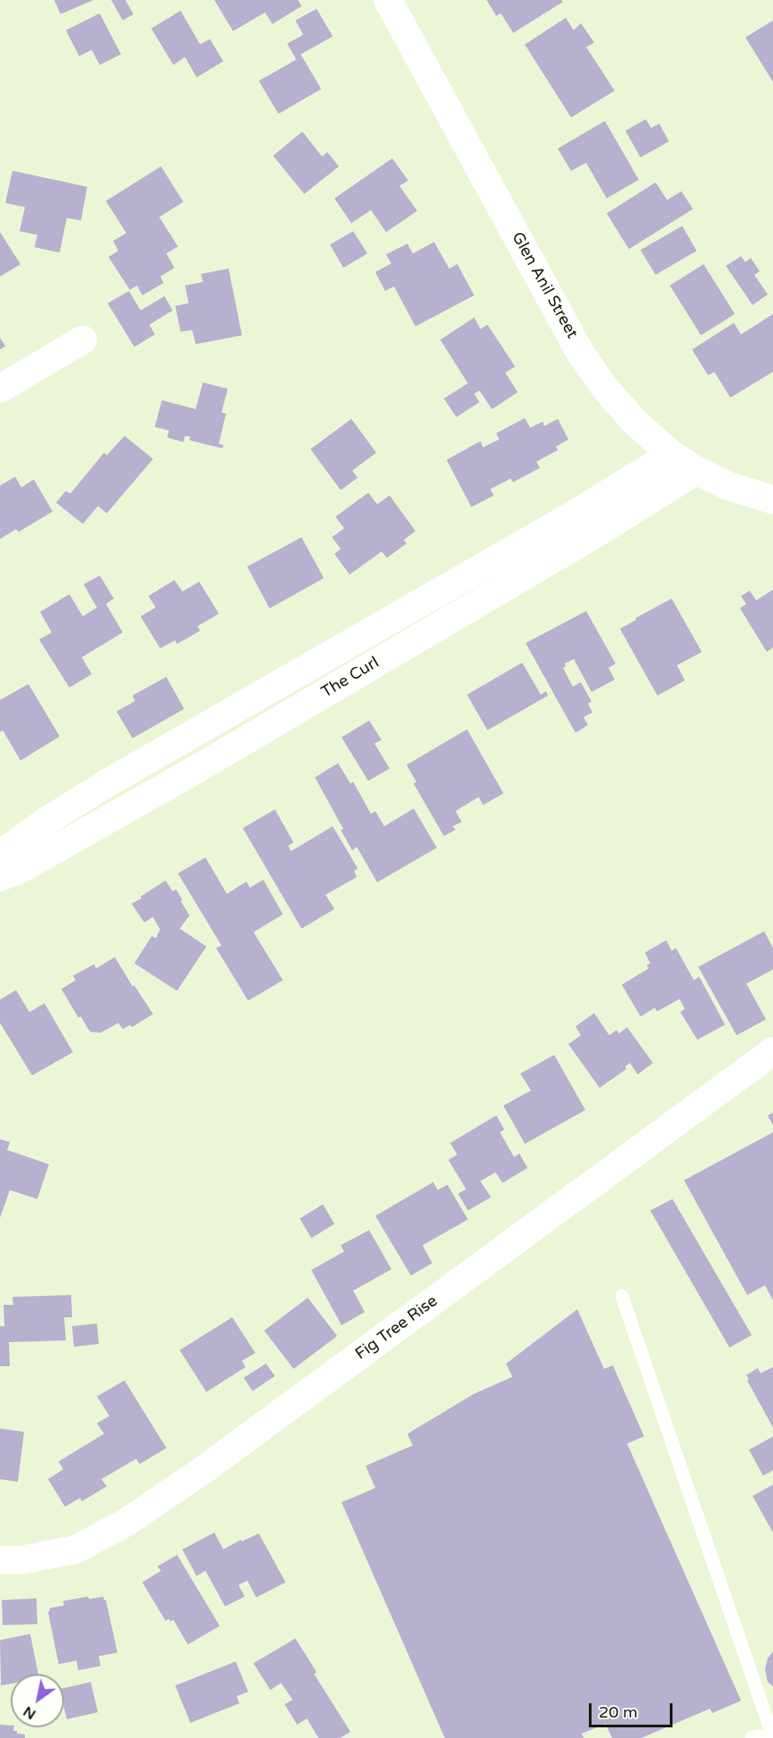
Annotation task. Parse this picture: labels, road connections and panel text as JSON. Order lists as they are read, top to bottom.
{
  "streets": {
    "street": ["Glen Anil Street", "The Curl", "Fig Tree Rise"]
  },
  "crossings": [
    ["Glen Anil Street", "The Curl"]
  ],
  "scale_bar": "20 m",
  "north": "bottom left"
}
